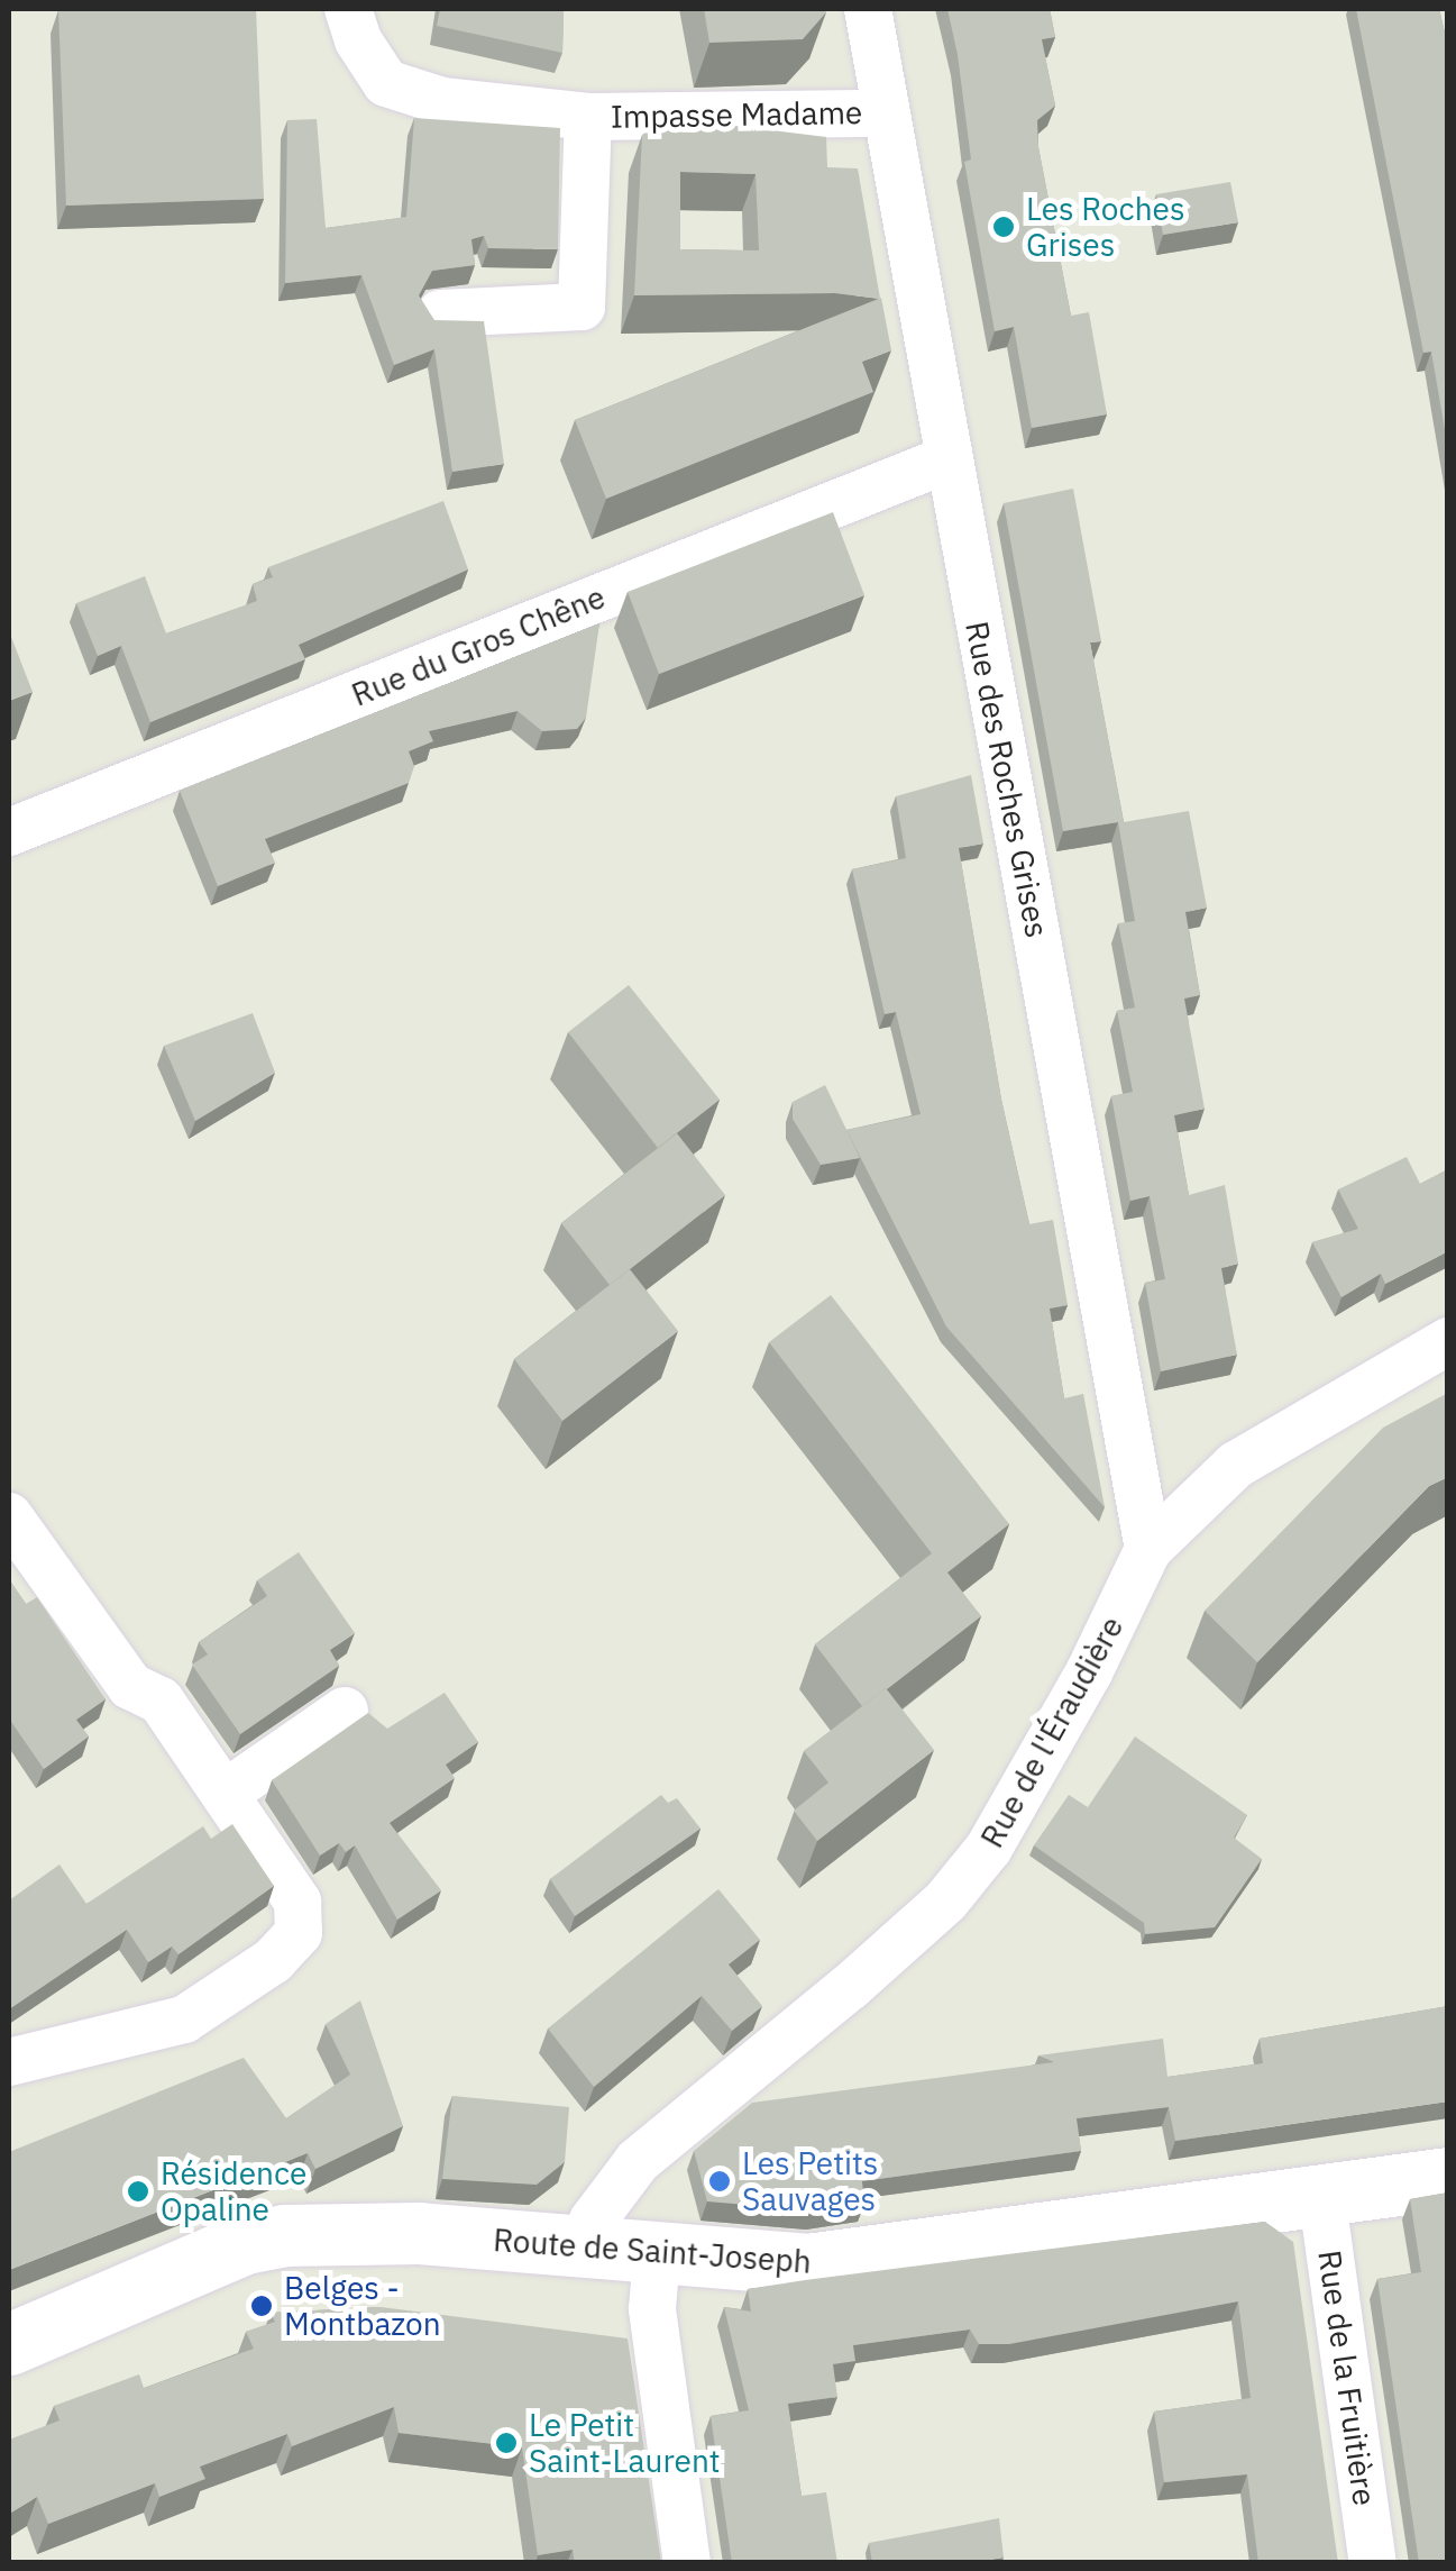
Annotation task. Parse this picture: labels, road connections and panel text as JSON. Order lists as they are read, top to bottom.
{
  "streets": {
    "street": [
      "Impasse Madame",
      "Rue du Gros Chêne",
      "Rue des Roches Grises",
      "Rue de l'Éraudière",
      "Route de Saint-Joseph",
      "Rue de la Fruitière"
    ]
  },
  "crossings": [
    ["Impasse Madame", "Rue des Roches Grises"],
    ["Rue du Gros Chêne", "Rue des Roches Grises"],
    ["Rue des Roches Grises", "Rue de l'Éraudière"],
    ["Rue de l'Éraudière", "Route de Saint-Joseph"],
    ["Route de Saint-Joseph", "Rue de la Fruitière"]
  ],
  "places": [
    "Les Roches Grises",
    "Les Petits Sauvages",
    "Résidence Opaline",
    "Belges - Montbazon",
    "Le Petit Saint-Laurent"
  ]
}
